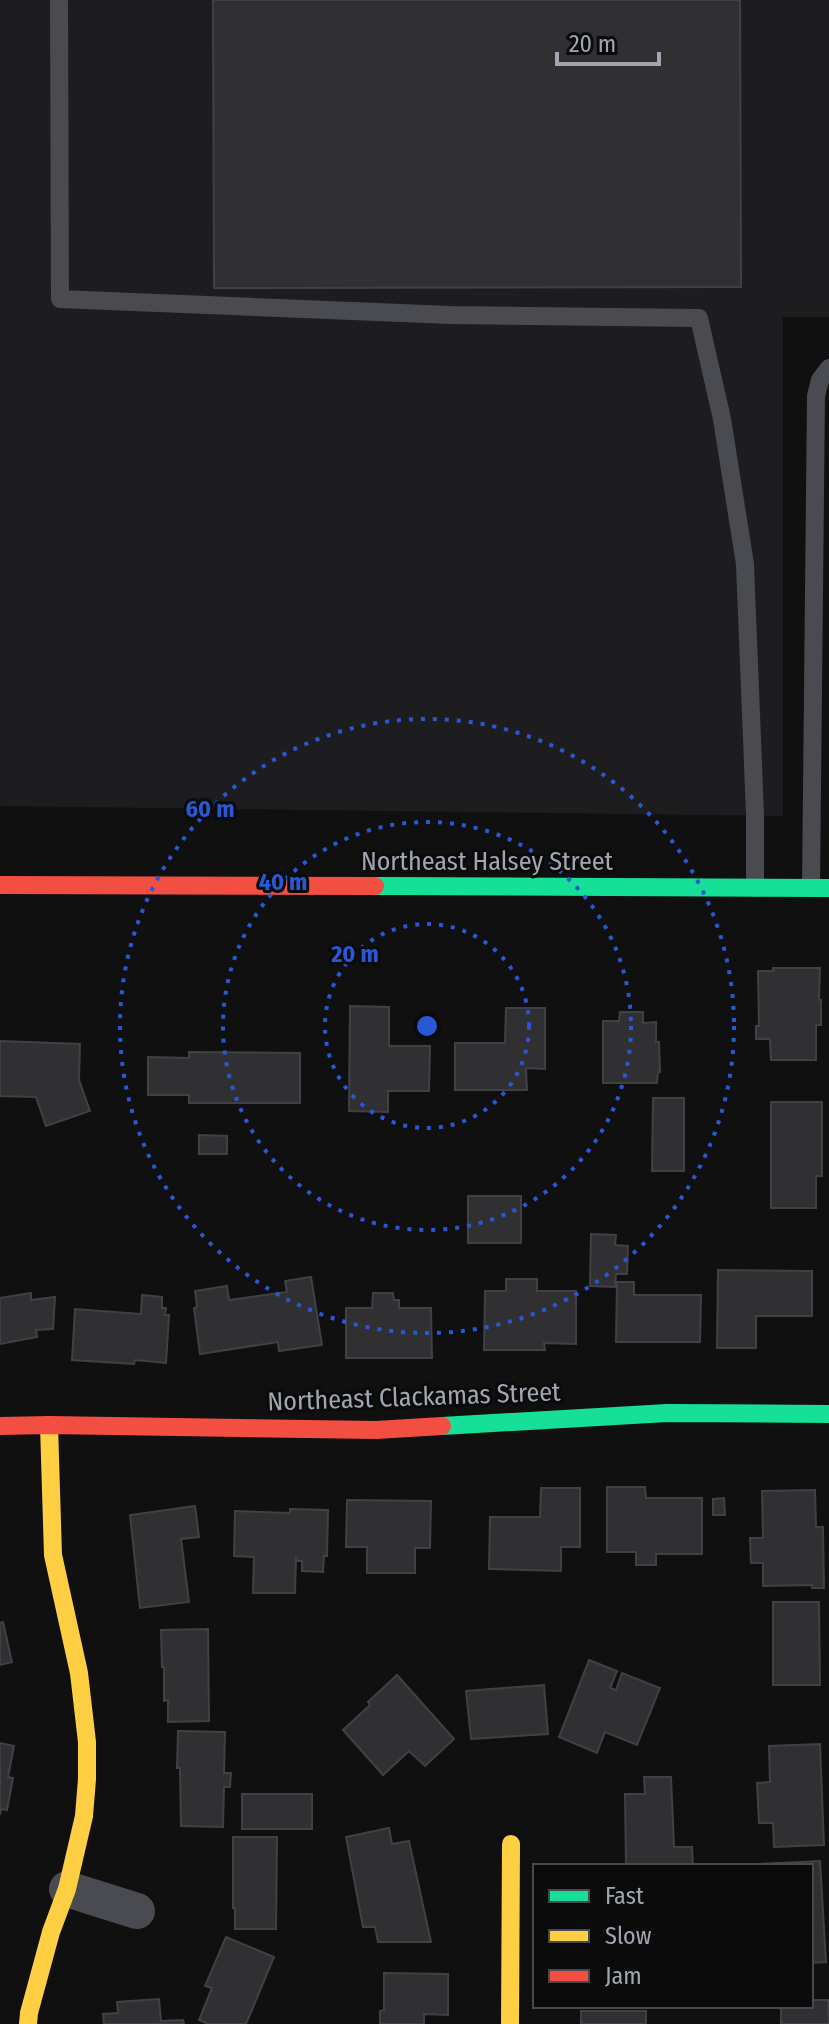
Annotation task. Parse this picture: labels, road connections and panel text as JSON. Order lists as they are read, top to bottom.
{
  "streets": {
    "street": ["Northeast Halsey Street", "Northeast Clackamas Street"]
  },
  "legend": ["Fast", "Slow", "Jam"],
  "scale_bar": "20 m",
  "rings": ["60 m", "40 m", "20 m"]
}
